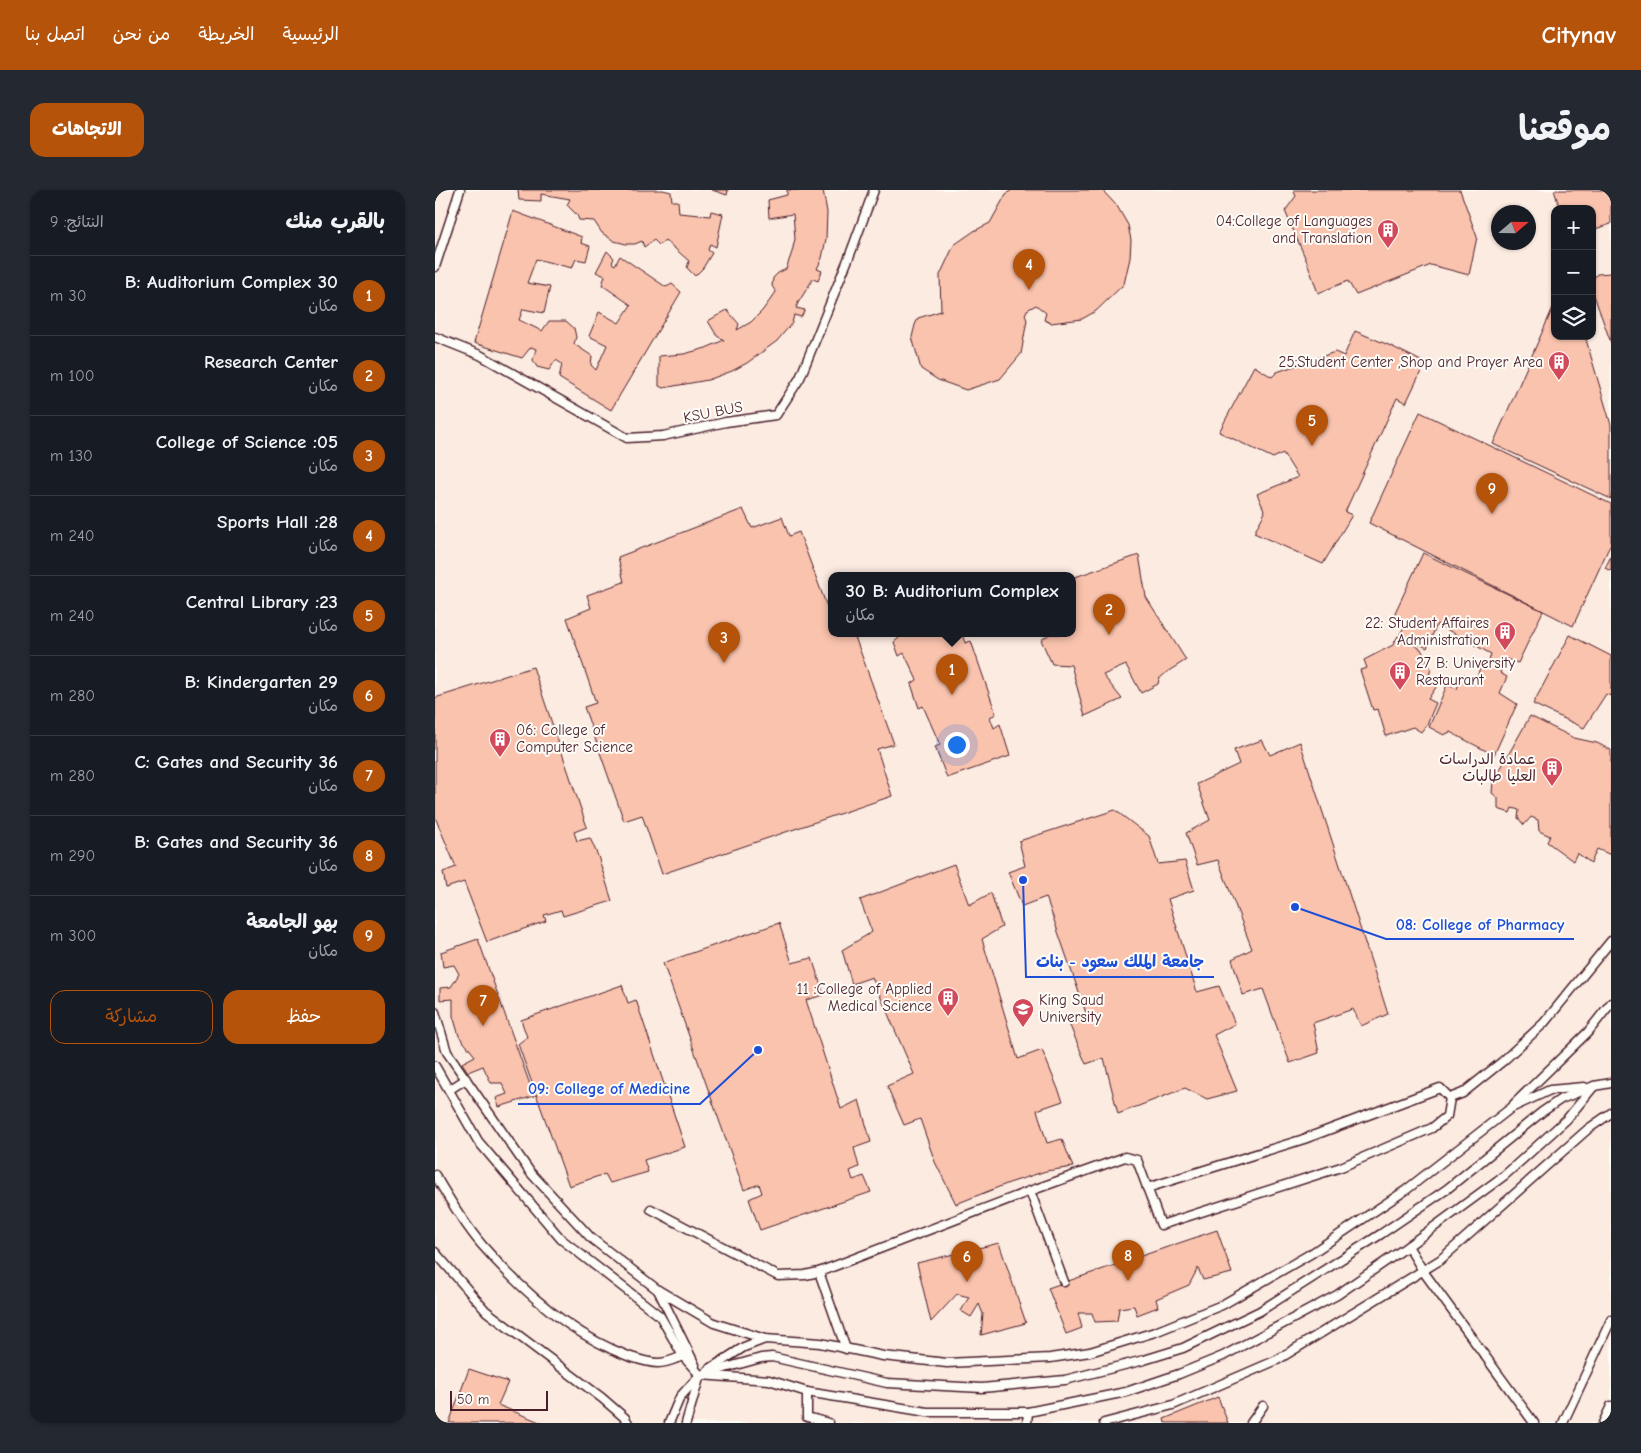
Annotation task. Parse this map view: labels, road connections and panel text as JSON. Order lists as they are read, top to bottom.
{
  "streets": {
    "lane": ["KSU BUS"]
  },
  "places": {
    "building": [
      "04:College of Languages and Translation",
      "25:Student Center ,Shop and Prayer Area",
      "22: Student Affaires Administration",
      "27 B: University Restaurant",
      "06: College of Computer Science",
      "عمادة الدراسات العليا طالبات",
      "11 :College of Applied Medical Science"
    ],
    "other": ["جامعة الملك سعود - بنات", "08: College of Pharmacy", "09: College of Medicine"],
    "school or university": ["King Saud University"]
  },
  "scale_bar": "50 m",
  "north": "right",
  "page": {
    "header": "Citynav",
    "nav": [
      "الرئيسية",
      "الخريطة",
      "من نحن",
      "اتصل بنا"
    ],
    "title": "موقعنا",
    "buttons": [
      "الاتجاهات",
      ["حفظ", "مشاركة"]
    ],
    "heading": ["بالقرب منك", "النتائج: 9"],
    "map_buttons": ["+", "−"],
    "pins": [
      "4",
      "5",
      "9",
      "2",
      "3",
      "1",
      "7",
      "8",
      "6"
    ],
    "list": [
      {
        "mark": "1",
        "name": "30 B: Auditorium Complex",
        "note": "مكان",
        "value": "30 m"
      },
      {
        "mark": "2",
        "name": "Research Center",
        "note": "مكان",
        "value": "100 m"
      },
      {
        "mark": "3",
        "name": "05: College of Science",
        "note": "مكان",
        "value": "130 m"
      },
      {
        "mark": "4",
        "name": "28: Sports Hall",
        "note": "مكان",
        "value": "240 m"
      },
      {
        "mark": "5",
        "name": "23: Central Library",
        "note": "مكان",
        "value": "240 m"
      },
      {
        "mark": "6",
        "name": "29 B: Kindergarten",
        "note": "مكان",
        "value": "280 m"
      },
      {
        "mark": "7",
        "name": "36 C: Gates and Security",
        "note": "مكان",
        "value": "280 m"
      },
      {
        "mark": "8",
        "name": "36 B: Gates and Security",
        "note": "مكان",
        "value": "290 m"
      },
      {
        "mark": "9",
        "name": "بهو الجامعة",
        "note": "مكان",
        "value": "300 m"
      }
    ],
    "popup": ["30 B: Auditorium Complex", "مكان"],
    "scale": "50 m"
  }
}
